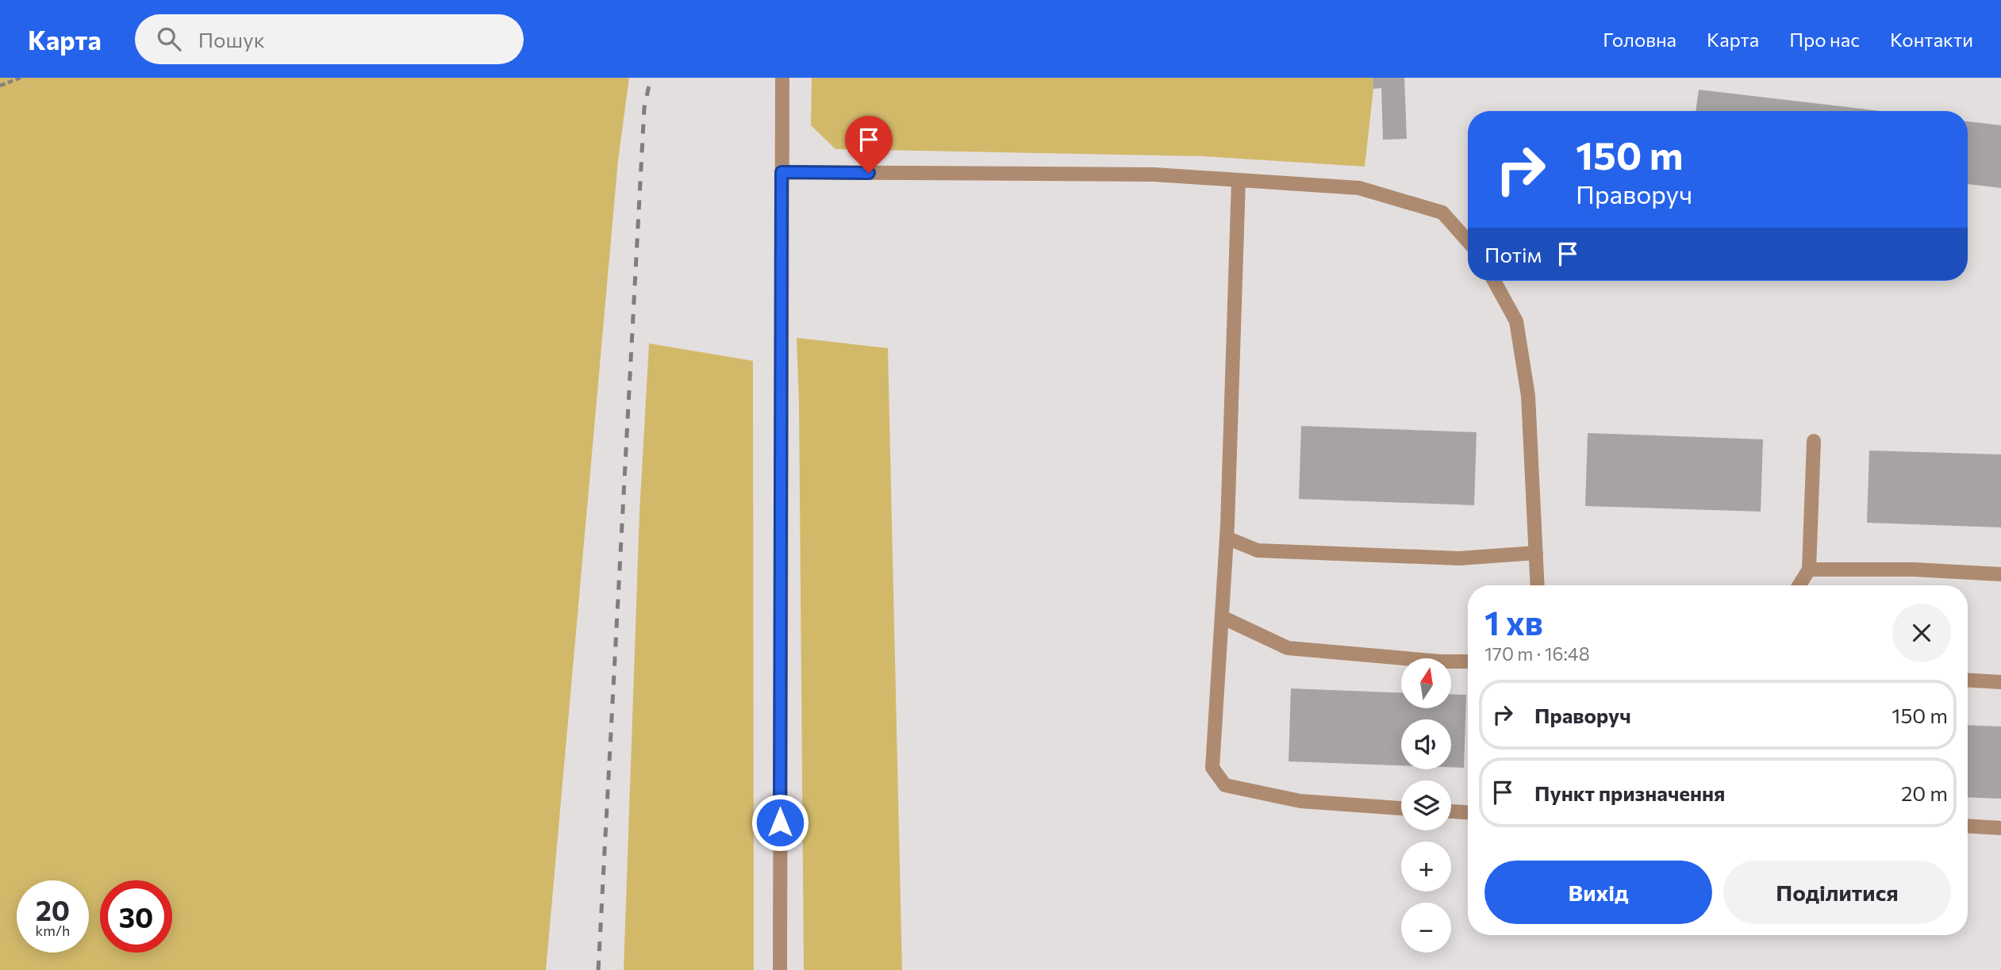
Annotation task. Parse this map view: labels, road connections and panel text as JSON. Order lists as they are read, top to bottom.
{
  "north": "top",
  "page": {
    "header": "Карта",
    "search": "Пошук",
    "nav": [
      "Головна",
      "Карта",
      "Про нас",
      "Контакти"
    ],
    "turn": ["150 m", "Праворуч"],
    "then": "Потім",
    "heading": ["1 хв", "170 m · 16:48"],
    "map_buttons": ["+", "−"],
    "list": [
      {
        "name": "Праворуч",
        "value": "150 m"
      },
      {
        "name": "Пункт призначення",
        "value": "20 m"
      }
    ],
    "buttons": ["Вихід", "Поділитися"],
    "speed": "20 km/h",
    "limit": "30"
  }
}
